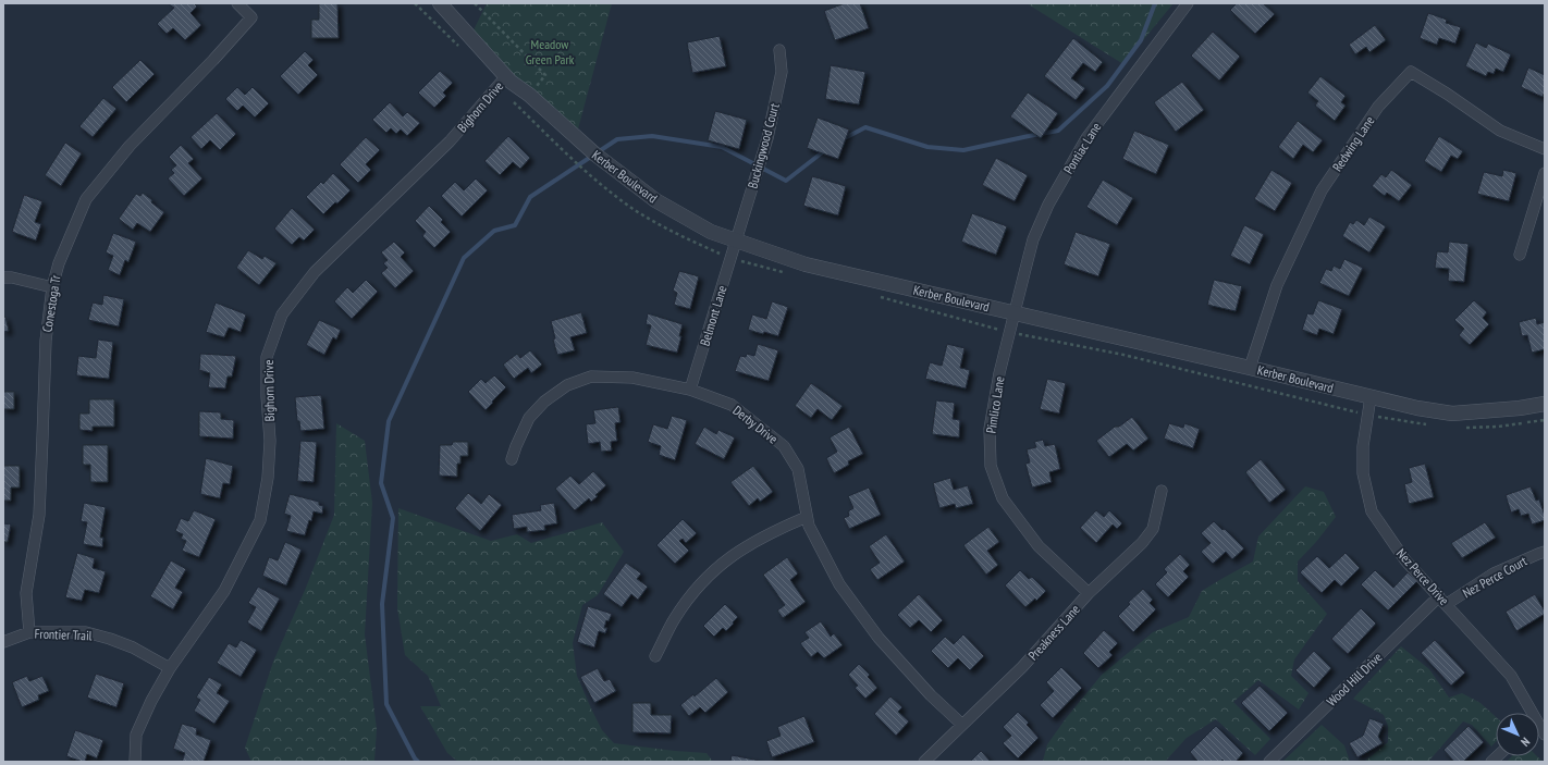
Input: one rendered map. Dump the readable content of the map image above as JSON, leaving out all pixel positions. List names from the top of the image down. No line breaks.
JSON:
{"streets":{"street":["Bighorn Drive","Redwing Lane","Buckingwood Court","Pontiac Lane","Kerber Boulevard","Conestoga Tr","Belmont Lane","Pimlico Lane","Derby Drive","Nez Perce Drive","Nez Perce Court","Preakness Lane","Frontier Trail","Wood Hill Drive"]},"crossings":[["Bighorn Drive","Kerber Boulevard"],["Bighorn Drive","Frontier Trail"],["Redwing Lane","Kerber Boulevard"],["Buckingwood Court","Kerber Boulevard"],["Buckingwood Court","Belmont Lane"],["Pontiac Lane","Kerber Boulevard"],["Pontiac Lane","Pimlico Lane"],["Kerber Boulevard","Belmont Lane"],["Kerber Boulevard","Pimlico Lane"],["Kerber Boulevard","Nez Perce Drive"],["Conestoga Tr","Frontier Trail"],["Belmont Lane","Derby Drive"],["Pimlico Lane","Preakness Lane"],["Derby Drive","Preakness Lane"],["Nez Perce Drive","Nez Perce Court"],["Nez Perce Drive","Wood Hill Drive"],["Nez Perce Court","Wood Hill Drive"]],"parks":["Meadow Green Park"],"north":"bottom right"}
